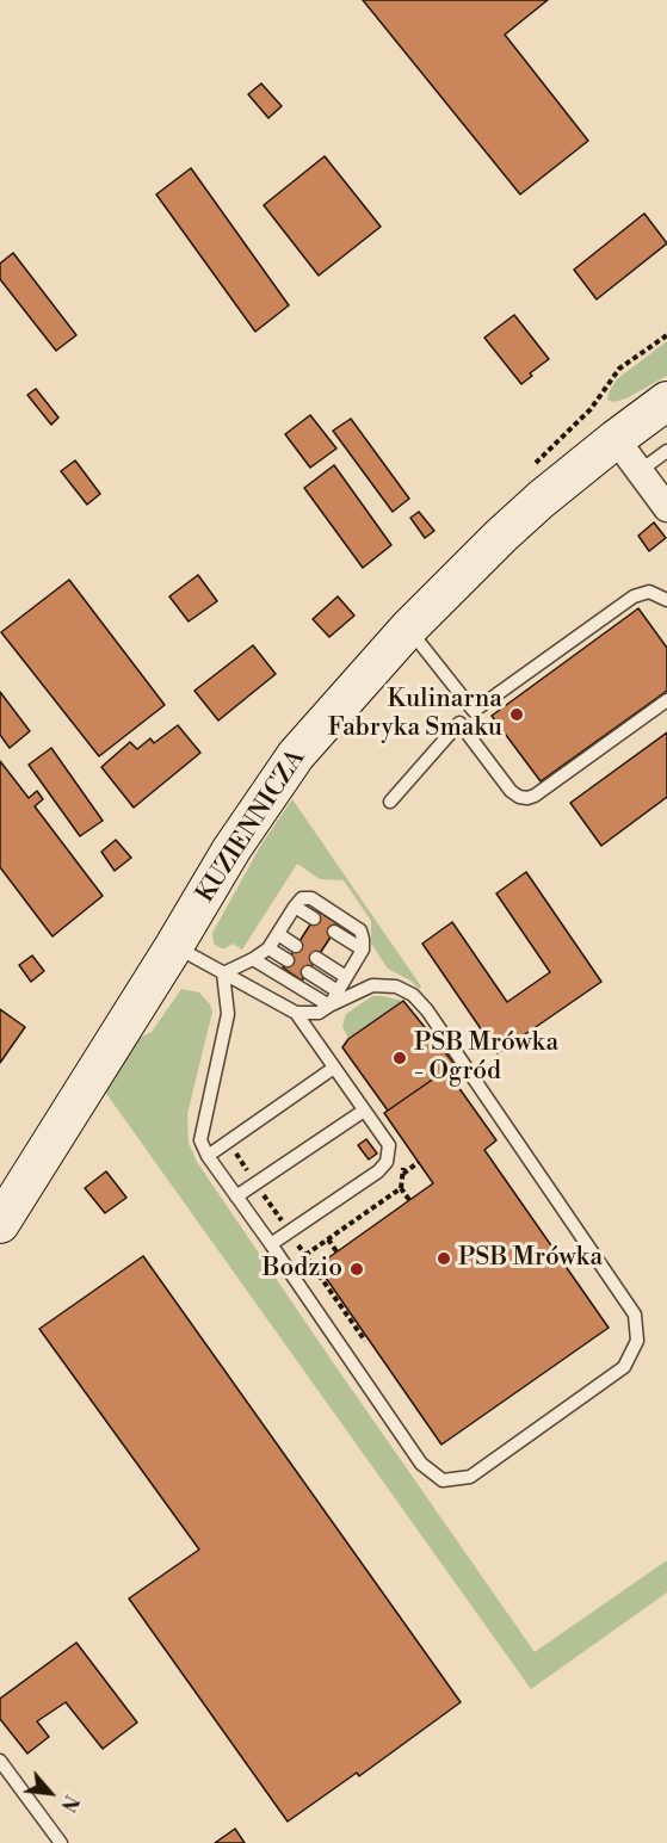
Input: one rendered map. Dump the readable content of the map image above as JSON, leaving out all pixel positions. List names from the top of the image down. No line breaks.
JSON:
{"streets":{"main road":["KUZIENNICZA"]},"places":["Kulinarna Fabryka Smaku","PSB Mrówka - Ogród","PSB Mrówka","Bodzio"],"north":"bottom right"}
